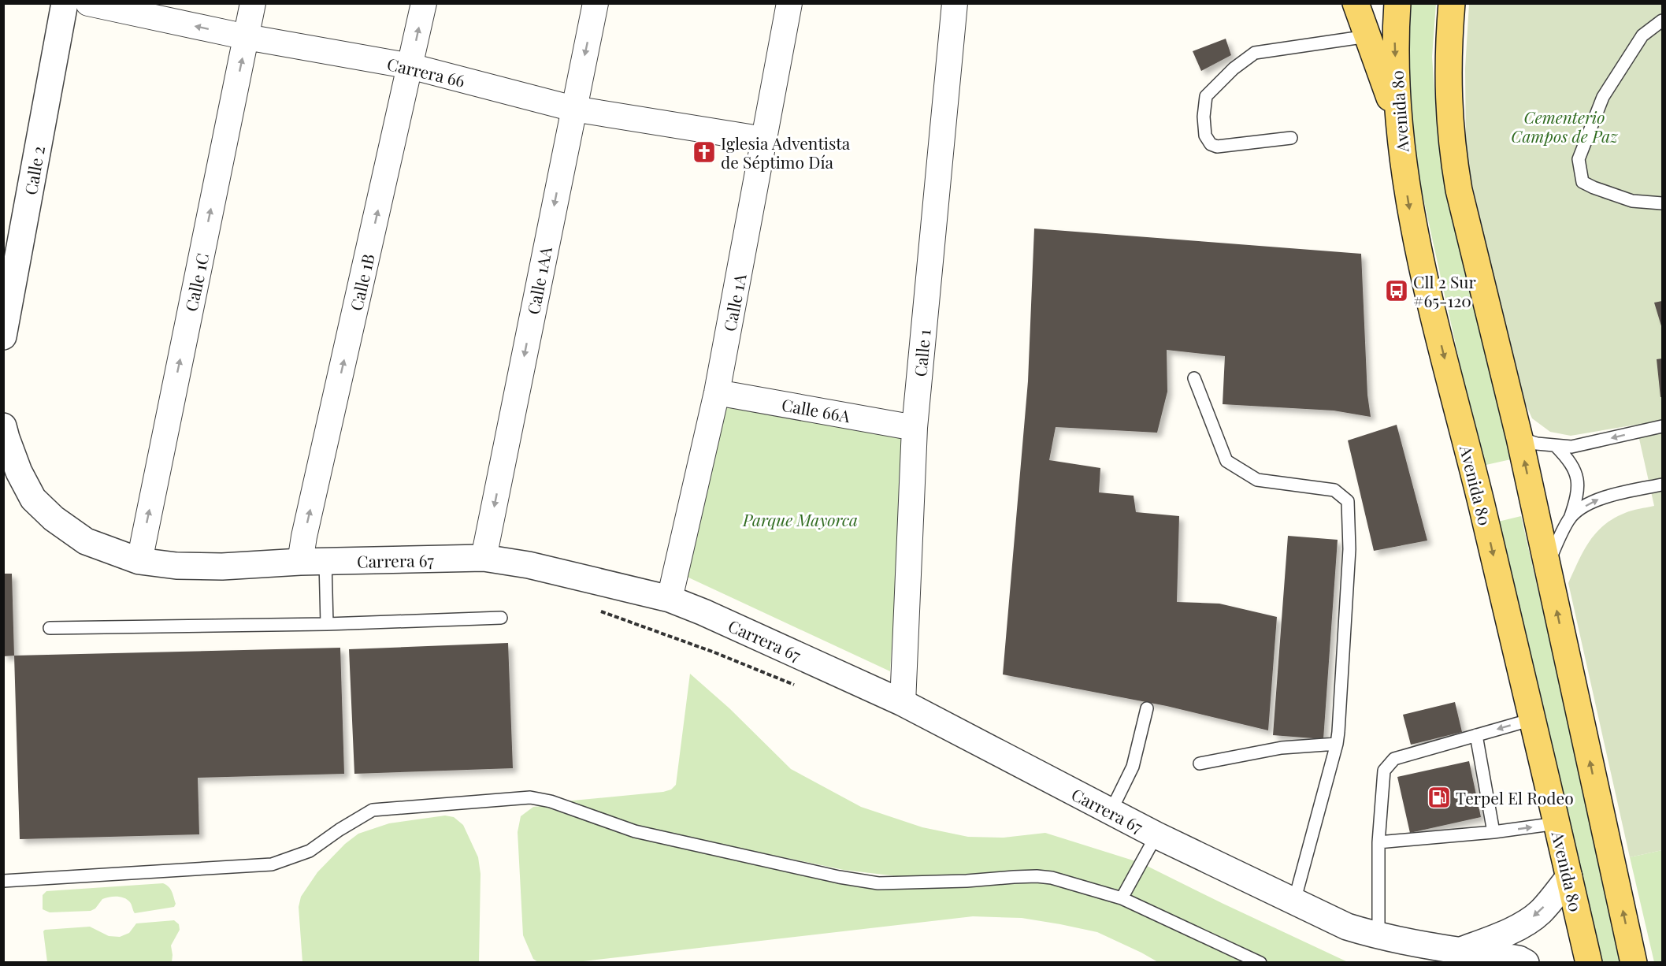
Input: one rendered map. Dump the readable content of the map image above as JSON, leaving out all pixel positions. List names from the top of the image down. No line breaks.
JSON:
{"streets":{"main road":["Avenida 80"],"street":["Carrera 66","Calle 2","Calle 1AA","Calle 1C","Calle 1B","Calle 1A","Calle 1","Calle 66A","Carrera 67"]},"crossings":[["Carrera 66","Calle 1AA"],["Carrera 66","Calle 1C"],["Carrera 66","Calle 1B"],["Carrera 66","Calle 1A"],["Calle 1AA","Carrera 67"],["Calle 1C","Carrera 67"],["Calle 1B","Carrera 67"],["Calle 1A","Calle 66A"],["Calle 1A","Carrera 67"],["Calle 1","Calle 66A"],["Calle 1","Carrera 67"]],"one_way":["Calle 1AA","Calle 1C","Calle 1B"],"parks":["Cementerio Campos de Paz","Parque Mayorca"],"places":{"church":["Iglesia Adventista de Séptimo Día"],"bus stop":["Cll 2 Sur #65-120"],"fuel station":["Terpel El Rodeo"]}}
